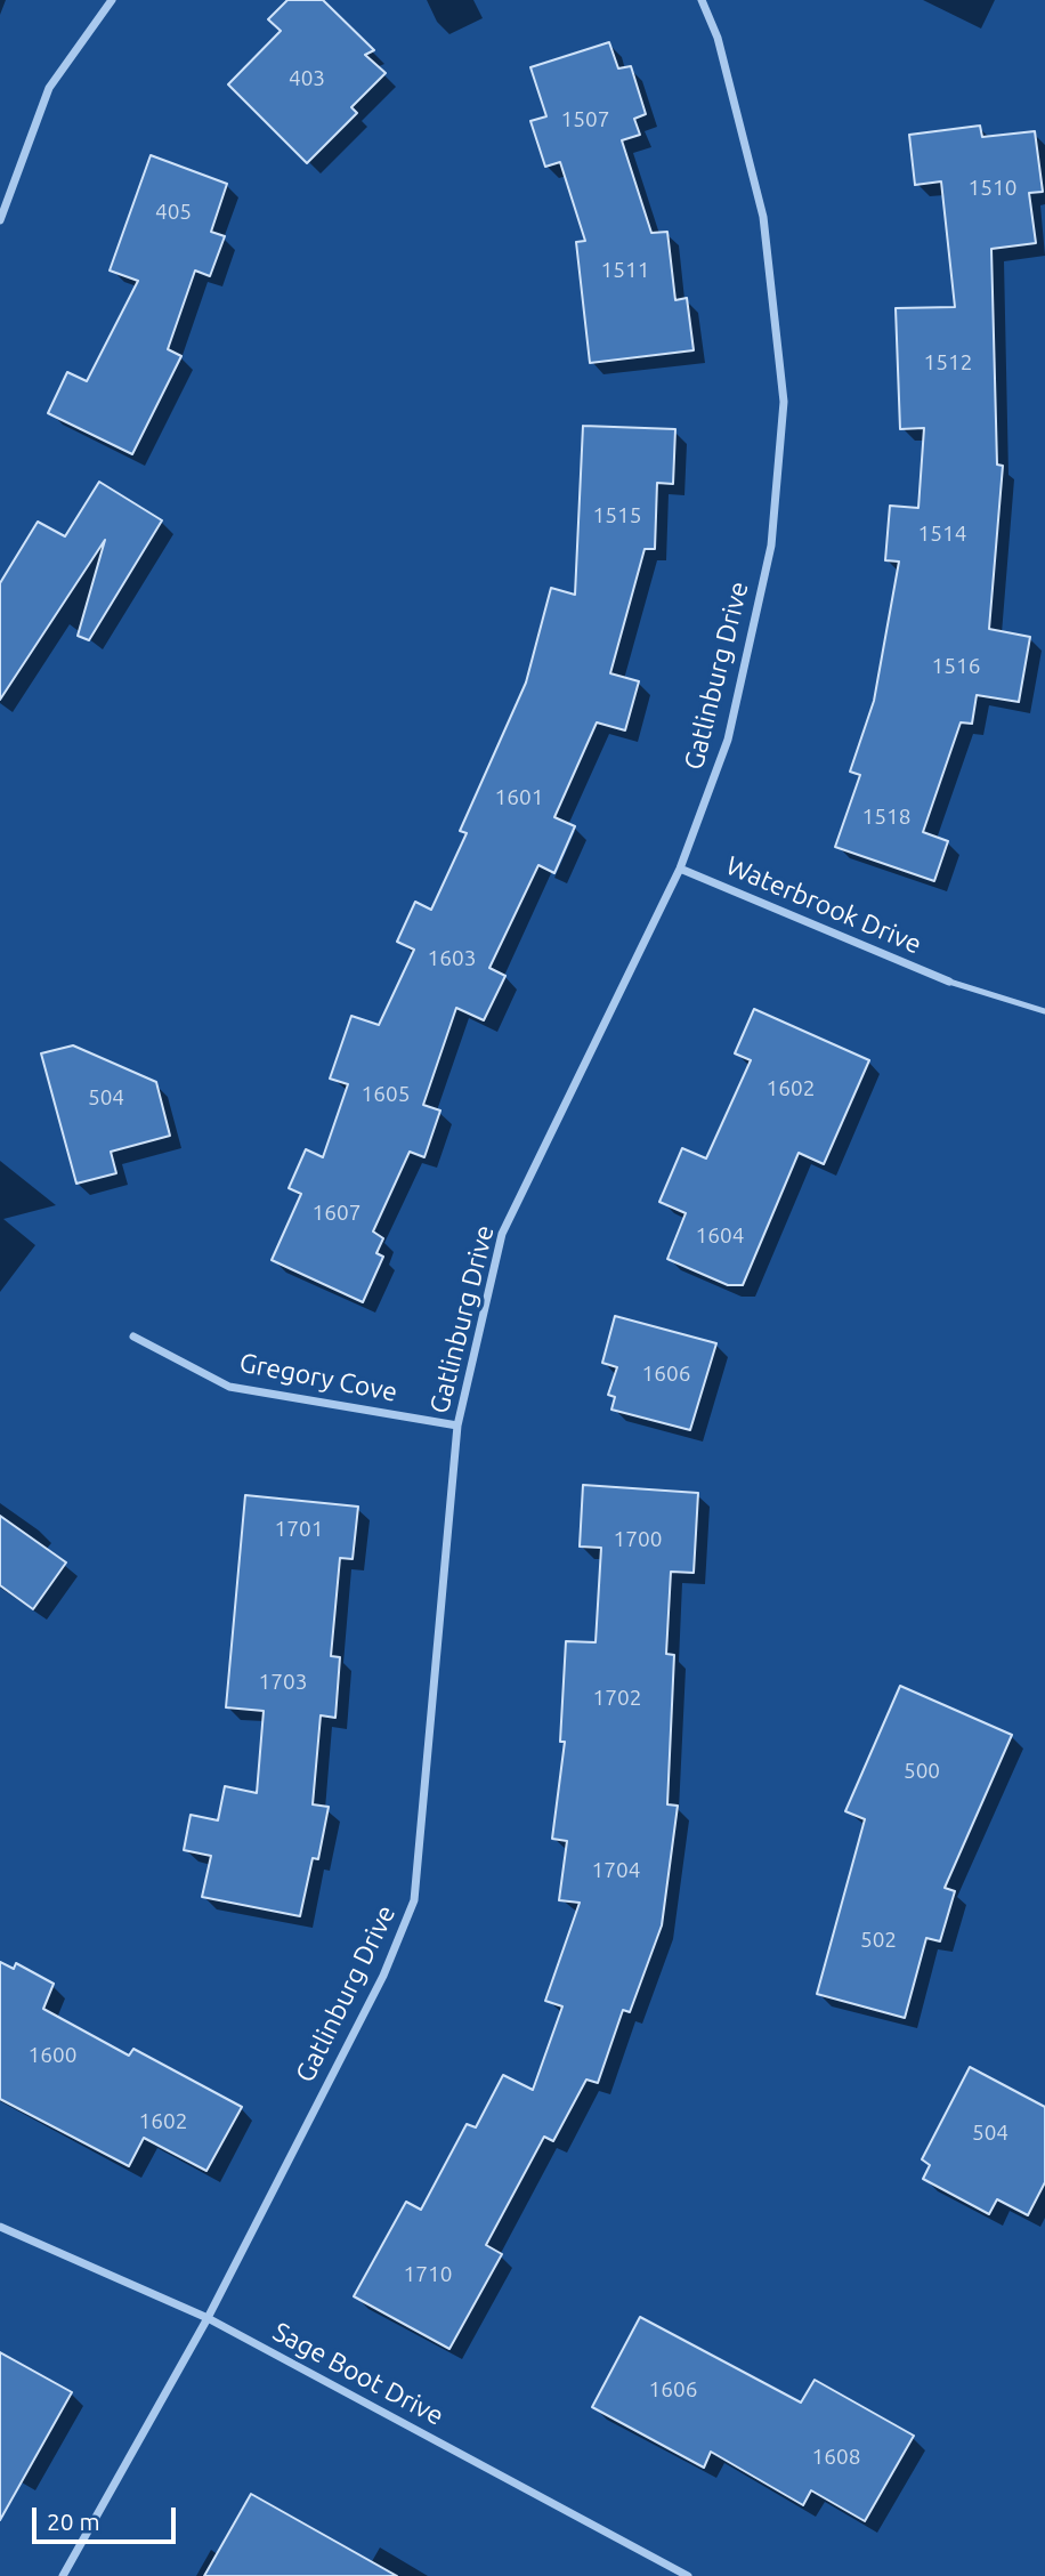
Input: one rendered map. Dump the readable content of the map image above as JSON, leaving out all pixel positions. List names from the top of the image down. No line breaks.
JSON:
{"streets":{"street":["Gatlinburg Drive","Waterbrook Drive","Gregory Cove","Sage Boot Drive"]},"crossings":[["Gatlinburg Drive","Waterbrook Drive"],["Gatlinburg Drive","Gregory Cove"],["Gatlinburg Drive","Sage Boot Drive"]],"house_numbers":["403","1507","1510","405","1511","1512","1515","1514","1516","1601","1518","1603","1602","1605","504","1607","1604","1606","1701","1700","1703","1702","500","1704","502","1600","1602","504","1710","1606","1608"],"scale_bar":"20 m"}
